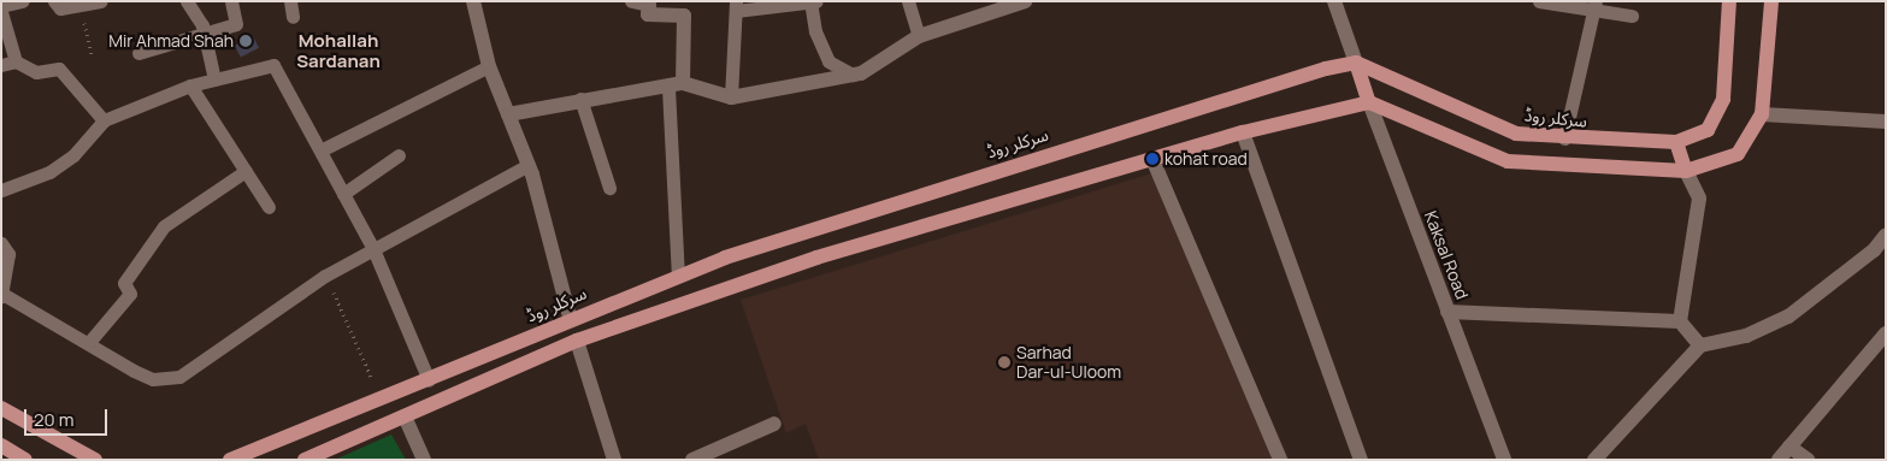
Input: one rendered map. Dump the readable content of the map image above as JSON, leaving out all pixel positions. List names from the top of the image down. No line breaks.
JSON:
{"streets":{"main road":["سرکلر روڈ","Kaksal Road"]},"crossings":[["سرکلر روڈ","Kaksal Road"]],"districts":["Mohallah Sardanan"],"places":["Mir Ahmad Shah","kohat road","Sarhad Dar-ul-Uloom"],"scale_bar":"20 m"}
